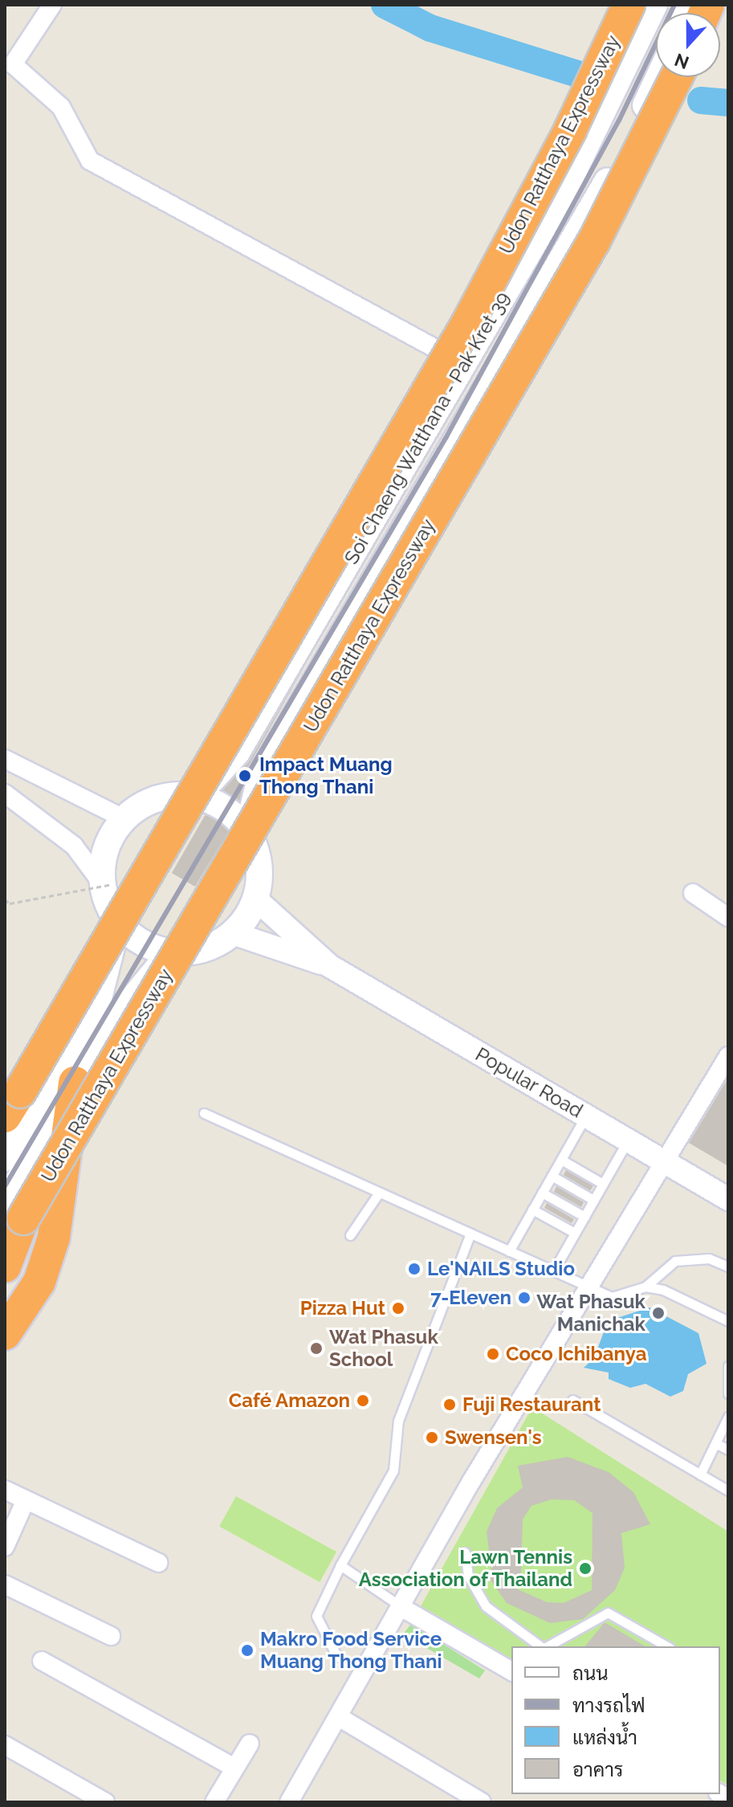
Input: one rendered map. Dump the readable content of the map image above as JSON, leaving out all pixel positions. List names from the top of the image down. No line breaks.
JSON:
{"streets":{"highway":["Udon Ratthaya Expressway"],"main road":["Soi Chaeng Watthana - Pak Kret 39"],"street":["Popular Road"]},"places":["Impact Muang Thong Thani","Le'NAILS Studio","7-Eleven","Pizza Hut","Wat Phasuk Manichak","Wat Phasuk School","Coco Ichibanya","Café Amazon","Fuji Restaurant","Swensen's","Lawn Tennis Association of Thailand","Makro Food Service Muang Thong Thani"],"legend":["ถนน","ทางรถไฟ","แหล่งน้ำ","อาคาร"],"north":"bottom"}
